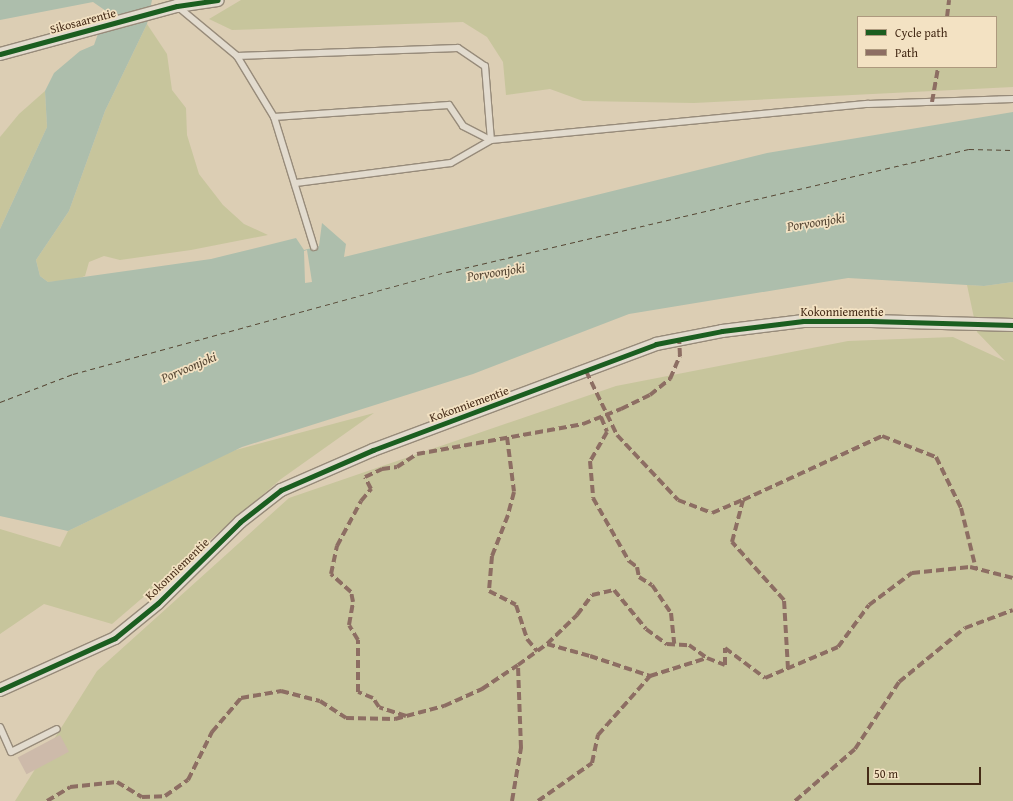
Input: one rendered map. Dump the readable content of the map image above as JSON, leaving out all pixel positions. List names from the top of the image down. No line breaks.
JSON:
{"streets":{"street":["Sikosaarentie","Kokonniementie"]},"water":["Porvoonjoki"],"legend":["Cycle path","Path"],"scale_bar":"50 m"}
